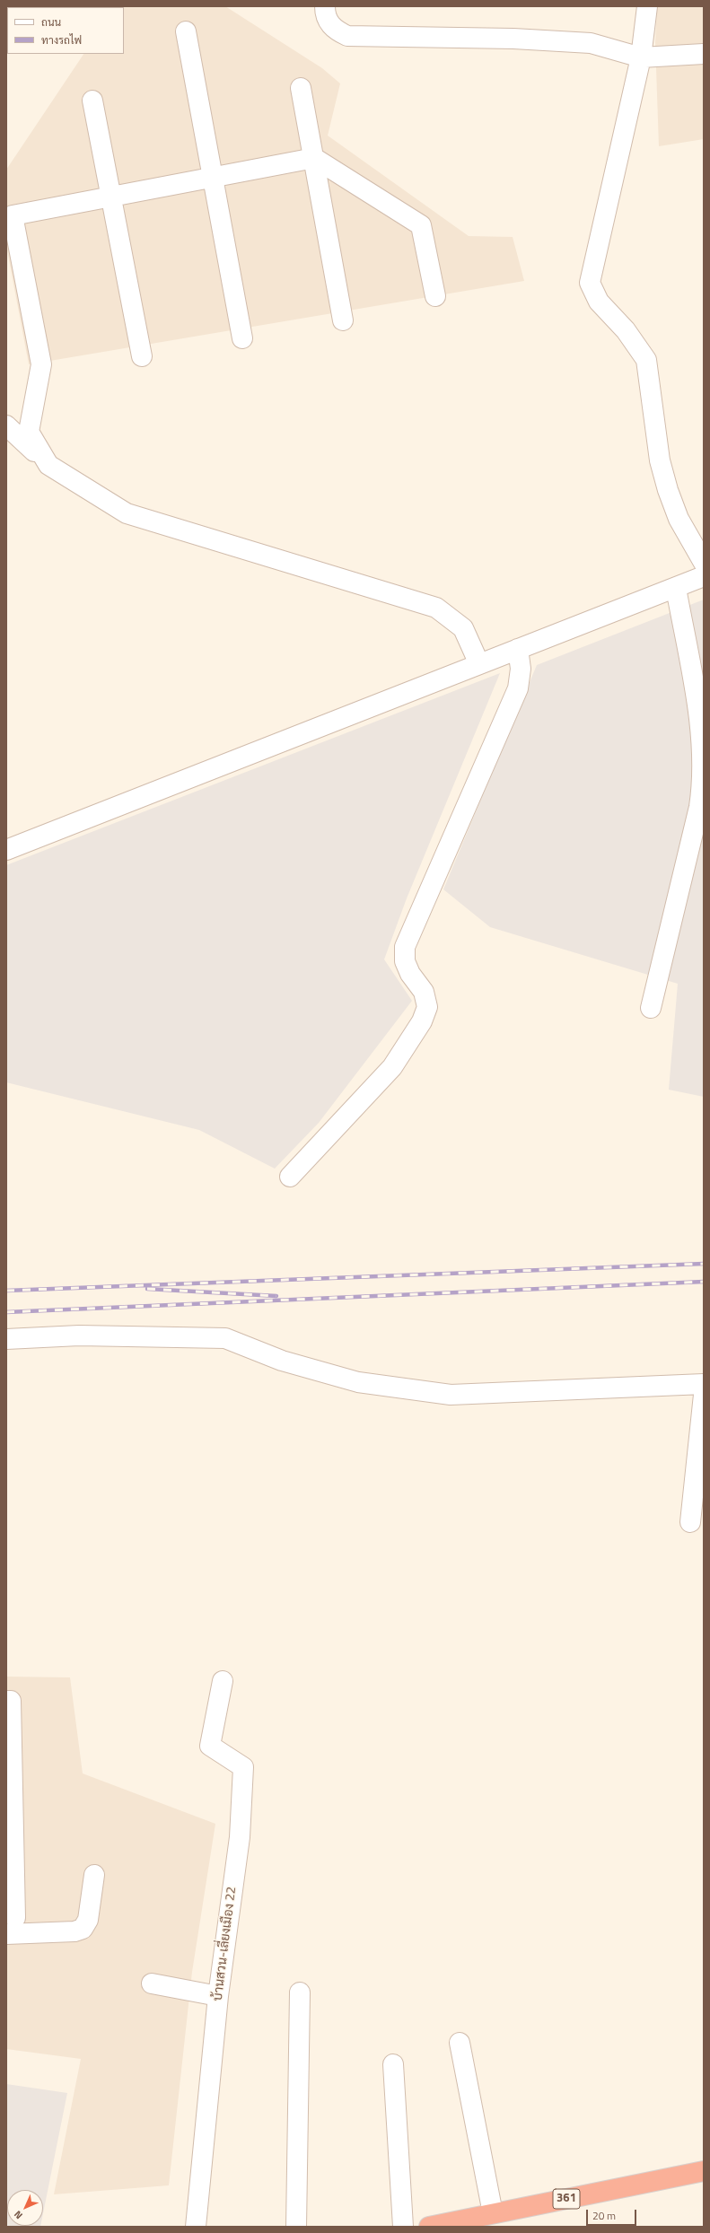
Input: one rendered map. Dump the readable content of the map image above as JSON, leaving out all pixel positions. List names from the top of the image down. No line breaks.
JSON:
{"streets":{"highway":["361"],"street":["บ้านสวน-เลี่ยงเมือง 22"]},"legend":["ถนน","ทางรถไฟ"],"scale_bar":"20 m","north":"bottom left"}
